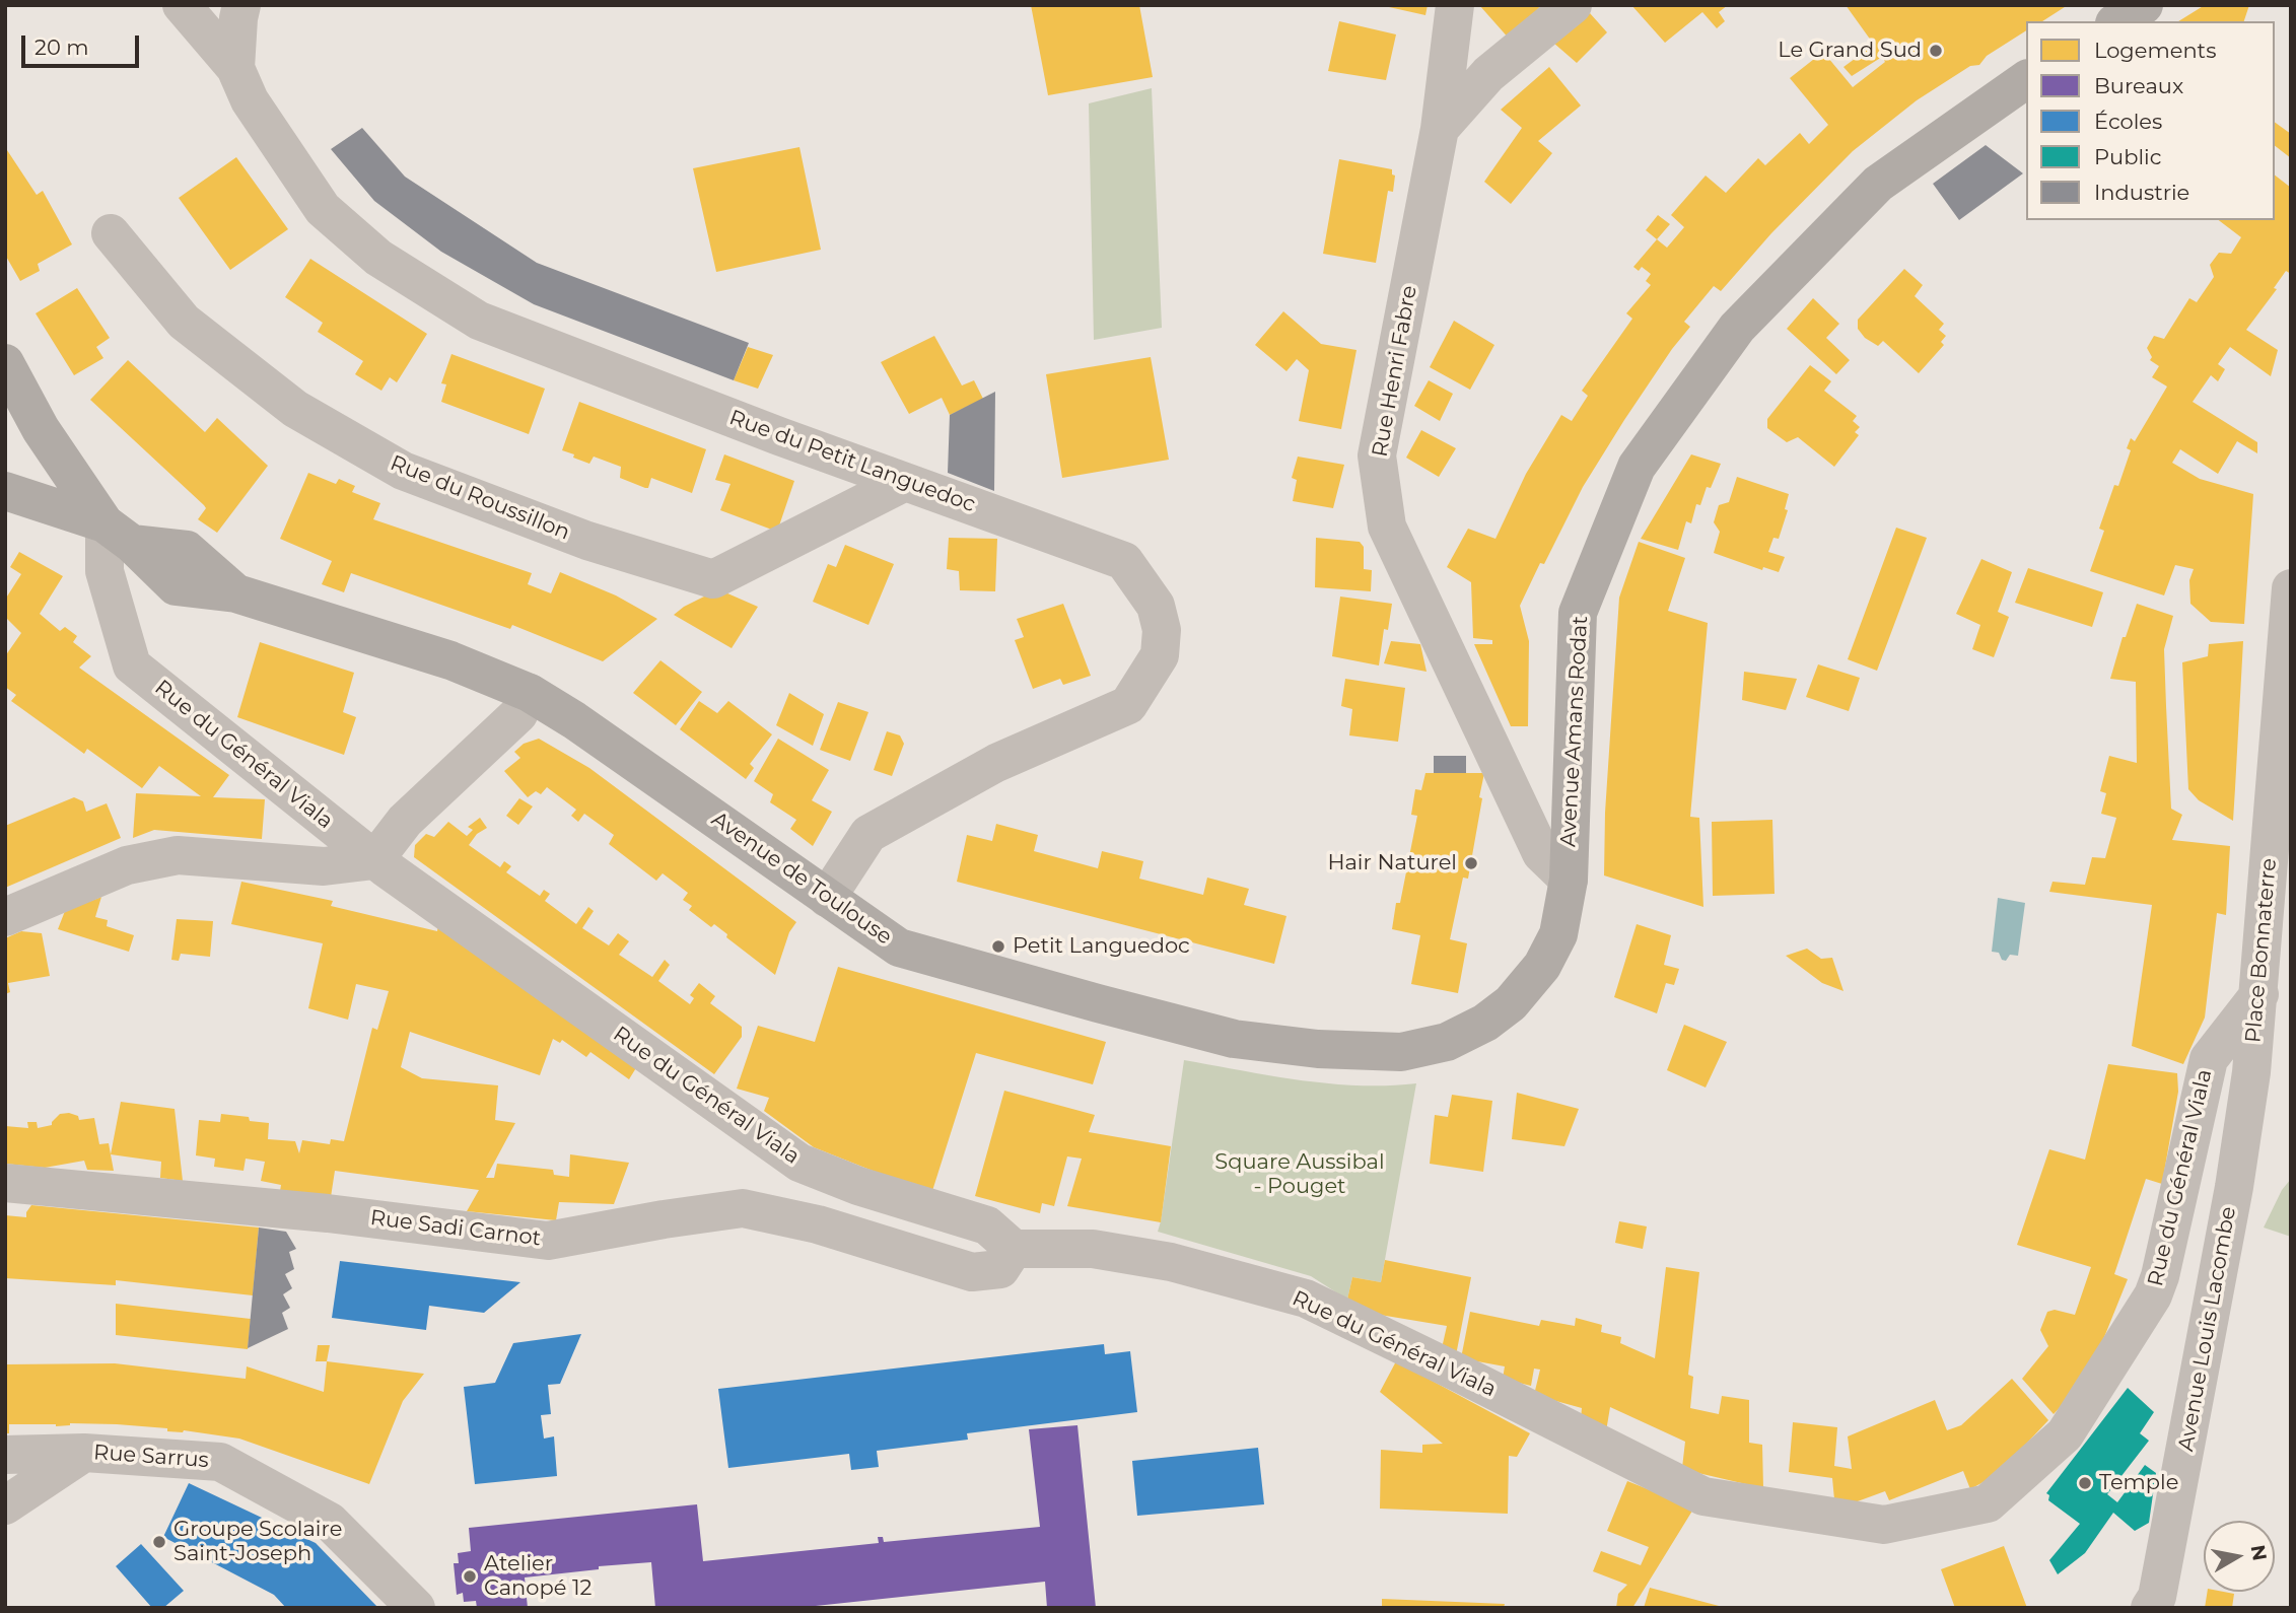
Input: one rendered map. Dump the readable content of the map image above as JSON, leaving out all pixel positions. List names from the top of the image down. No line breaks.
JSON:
{"streets":{"main road":["Avenue Amans Rodat","Avenue de Toulouse"],"street":["Rue Henri Fabre","Rue du Petit Languedoc","Rue du Roussillon","Rue du Général Viala","Place Bonnaterre","Rue Sadi Carnot","Avenue Louis Lacombe","Rue Sarrus"]},"crossings":[["Rue Henri Fabre","Avenue Amans Rodat"],["Rue du Petit Languedoc","Rue du Roussillon"],["Rue du Petit Languedoc","Avenue de Toulouse"],["Avenue Amans Rodat","Avenue de Toulouse"],["Rue du Général Viala","Avenue de Toulouse"],["Rue du Général Viala","Place Bonnaterre"],["Rue du Général Viala","Rue Sadi Carnot"],["Place Bonnaterre","Avenue Louis Lacombe"]],"parks":["Square Aussibal - Pouget"],"places":["Le Grand Sud","Hair Naturel","Petit Languedoc","Temple","Groupe Scolaire Saint-Joseph","Atelier Canopé 12"],"legend":["Logements","Bureaux","Écoles","Public","Industrie"],"scale_bar":"20 m","north":"right"}
